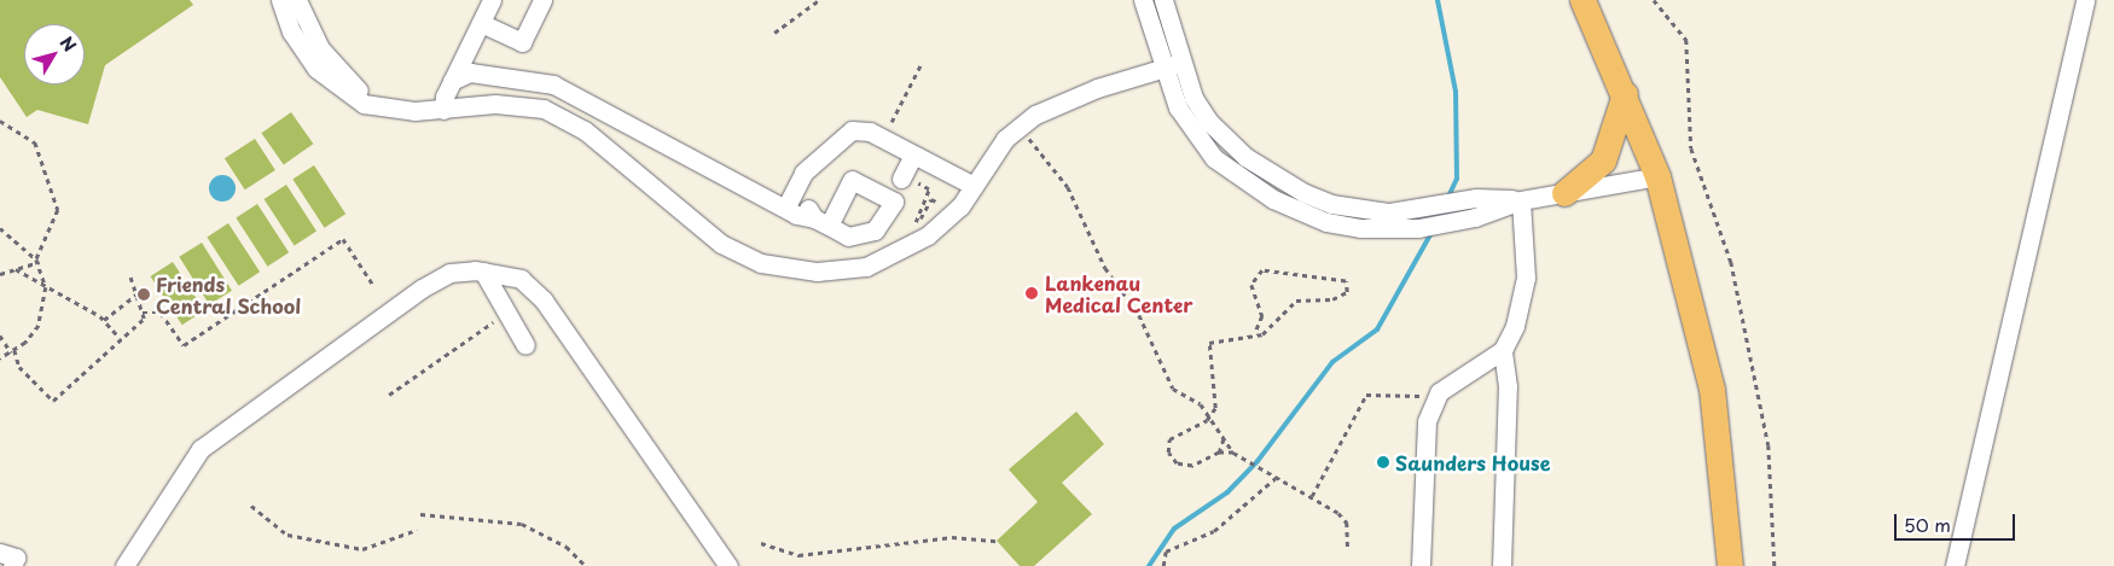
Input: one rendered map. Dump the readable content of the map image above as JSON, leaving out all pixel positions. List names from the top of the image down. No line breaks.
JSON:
{"places":["Lankenau Medical Center","Friends Central School","Saunders House"],"scale_bar":"50 m","north":"top right"}
